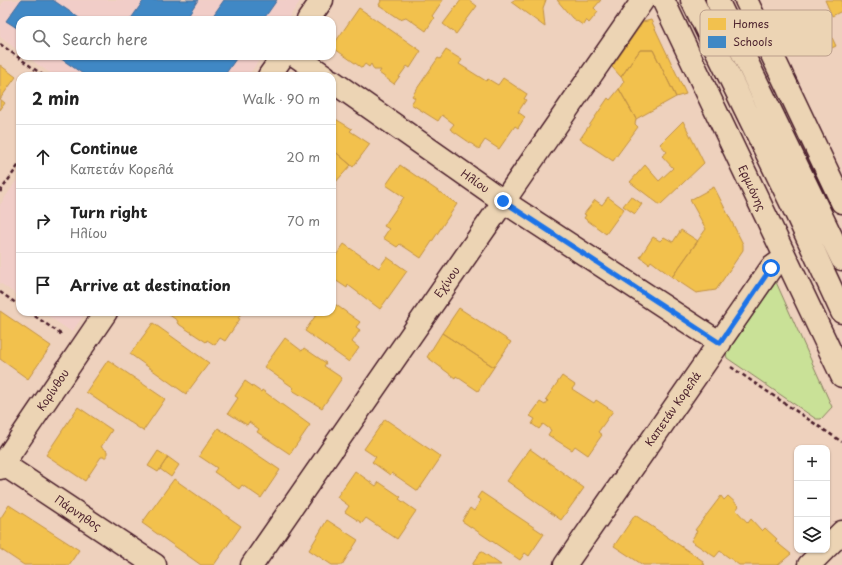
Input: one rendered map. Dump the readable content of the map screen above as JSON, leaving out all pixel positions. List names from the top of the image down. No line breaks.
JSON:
{"streets":{"street":["Ηλίου","Ερμιόνης","Εχίνου","Κορίνθου","Καπετάν Κορελά","Πάρνηθος"]},"crossings":[["Ηλίου","Εχίνου"],["Ηλίου","Καπετάν Κορελά"],["Ερμιόνης","Καπετάν Κορελά"],["Κορίνθου","Πάρνηθος"]],"legend":["Homes","Schools"],"page":{"search":"Search here","heading":["2 min","Walk · 90 m"],"list":[["Continue","Καπετάν Κορελά","20 m"],["Turn right","Ηλίου","70 m"],"Arrive at destination"],"map_buttons":["+","−"]}}
